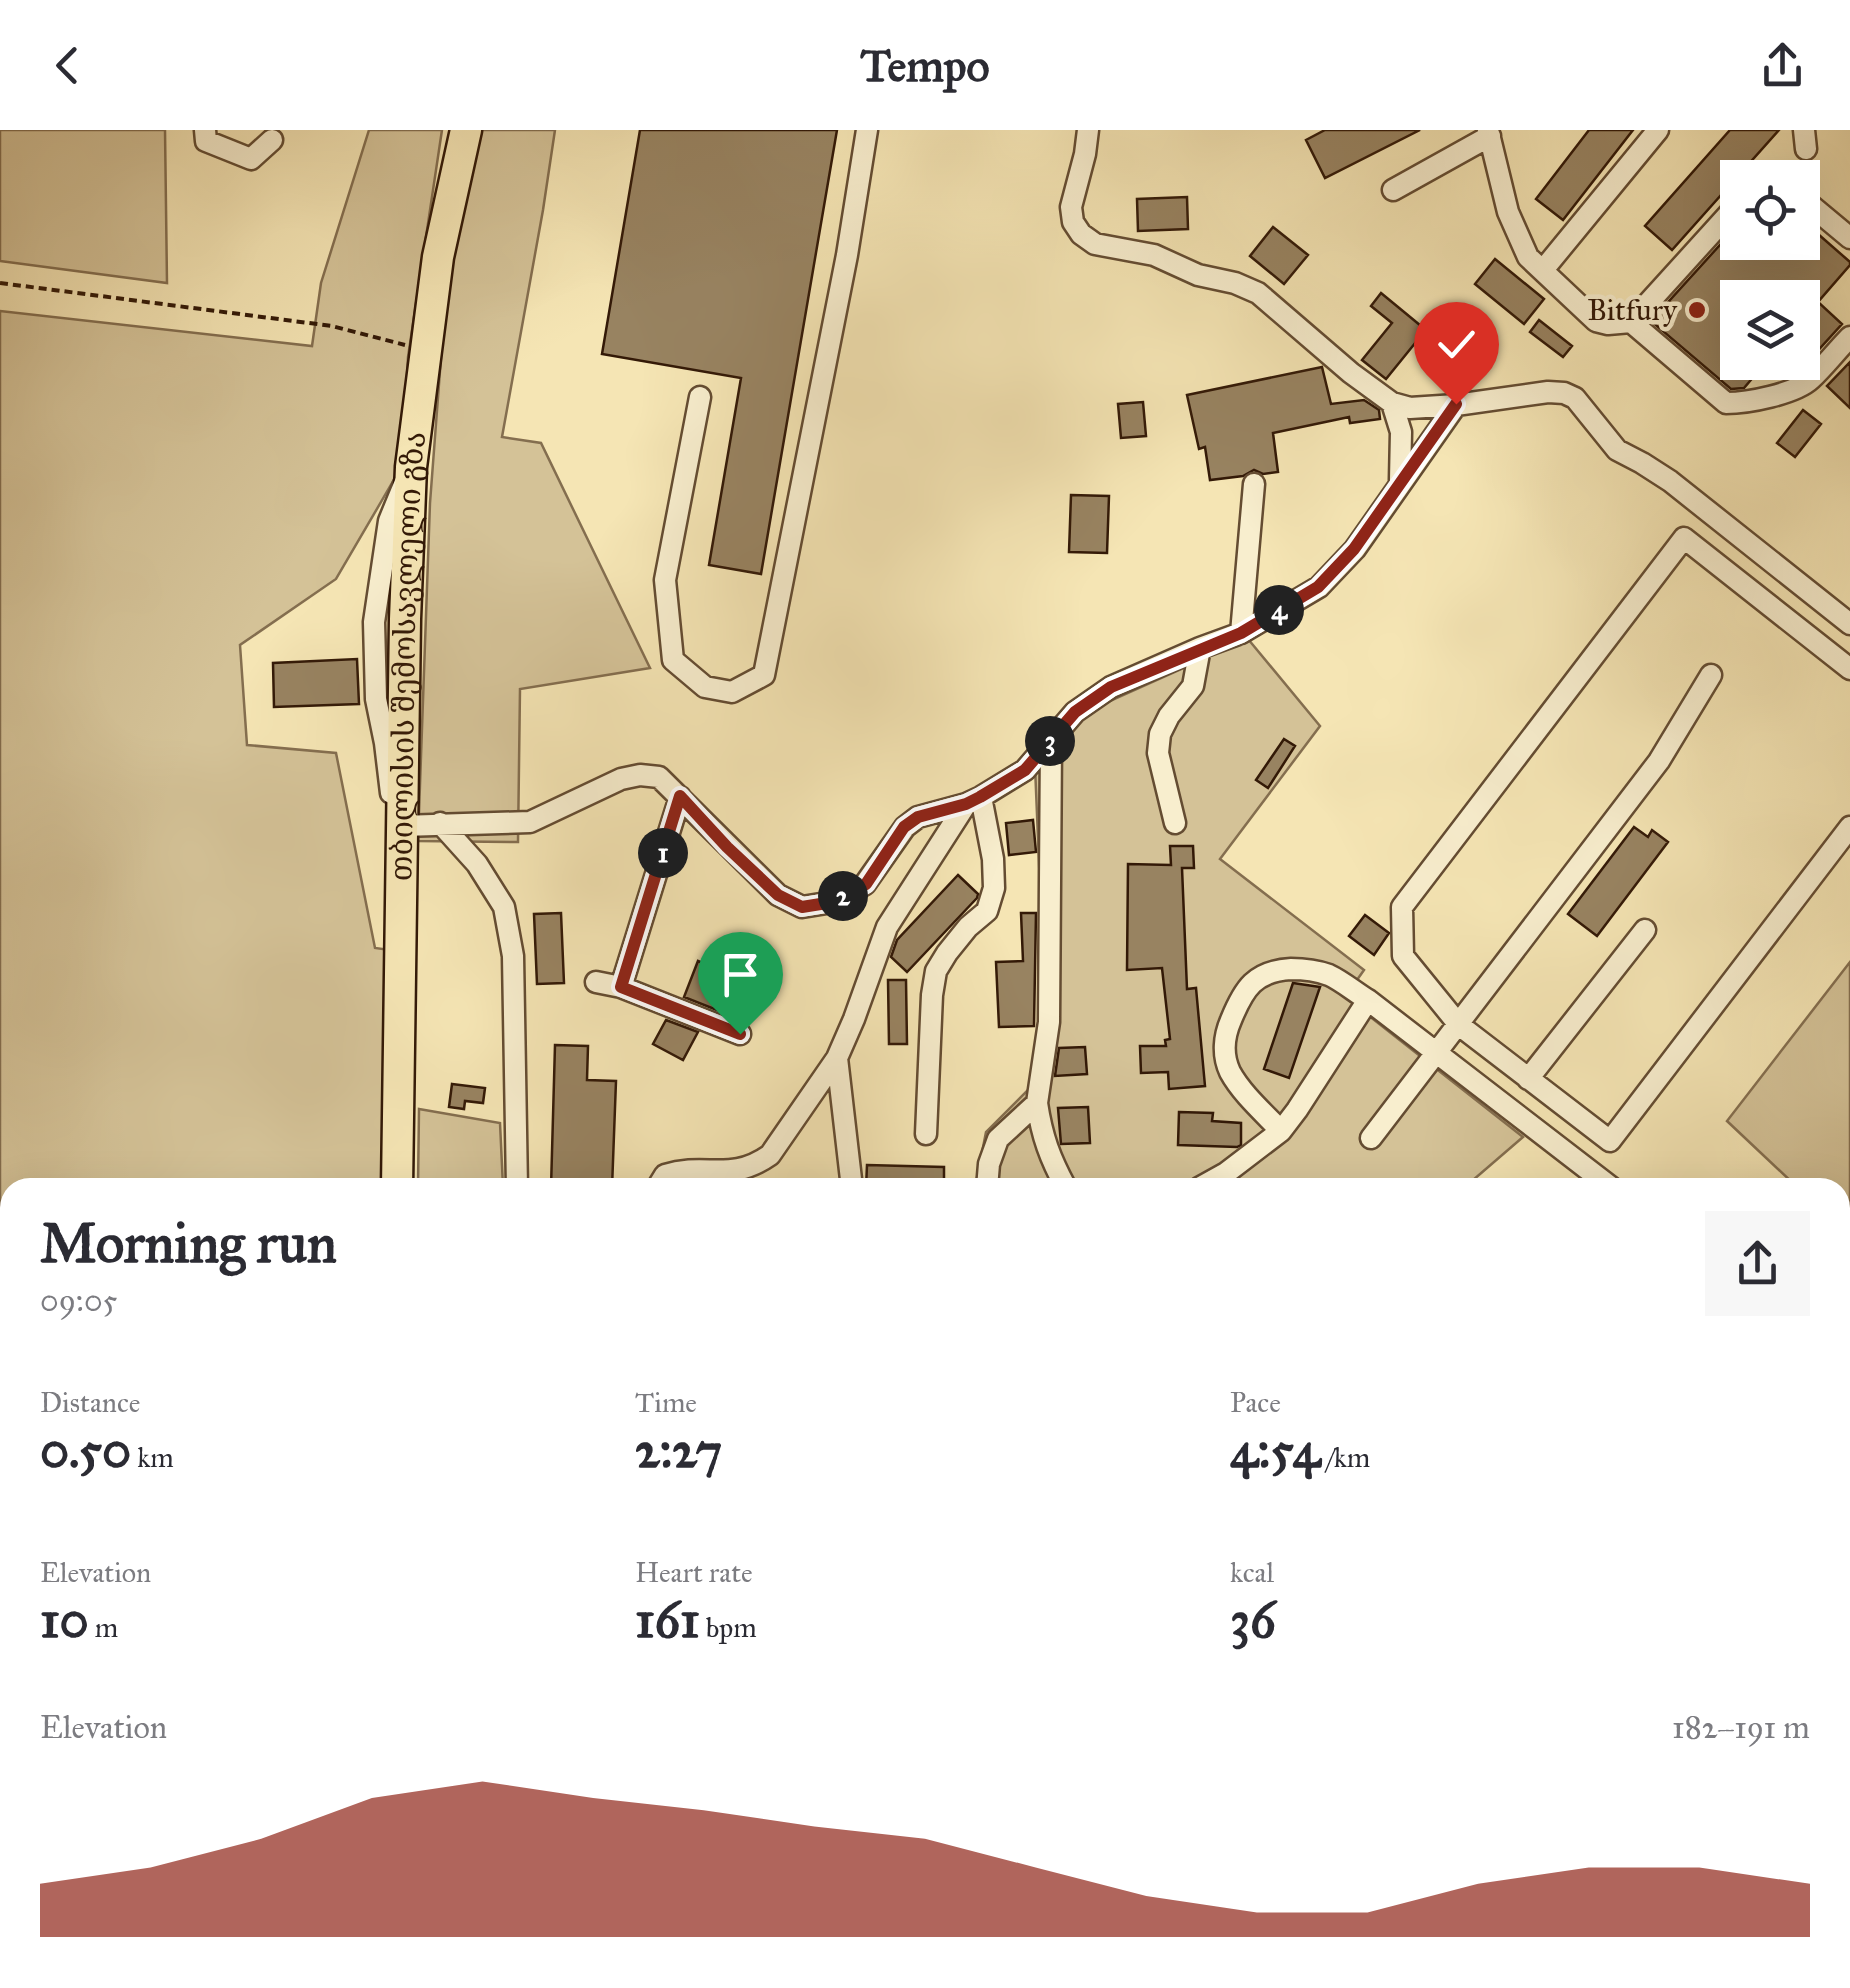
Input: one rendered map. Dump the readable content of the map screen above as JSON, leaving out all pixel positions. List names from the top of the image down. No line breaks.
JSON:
{"streets":{"highway":["თბილისის შემოსავლელი გზა"]},"places":["Bitfury"],"page":{"header":"Tempo","pins":["4","3","1","2"],"heading":["Morning run","09:05"],"stats":[["Distance","0.50 km"],["Time","2:27"],["Pace","4:54 /km"],["Elevation","10 m"],["Heart rate","161 bpm"],["kcal","36"]],"chart":["Elevation","182–191 m"]}}
